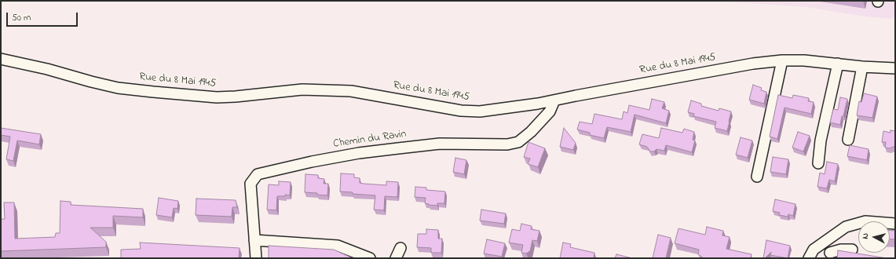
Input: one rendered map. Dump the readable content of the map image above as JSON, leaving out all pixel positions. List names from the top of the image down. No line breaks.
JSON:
{"streets":{"street":["Rue du 8 Mai 1945","Chemin du Ravin"]},"crossings":[["Rue du 8 Mai 1945","Chemin du Ravin"]],"scale_bar":"50 m","north":"left"}
